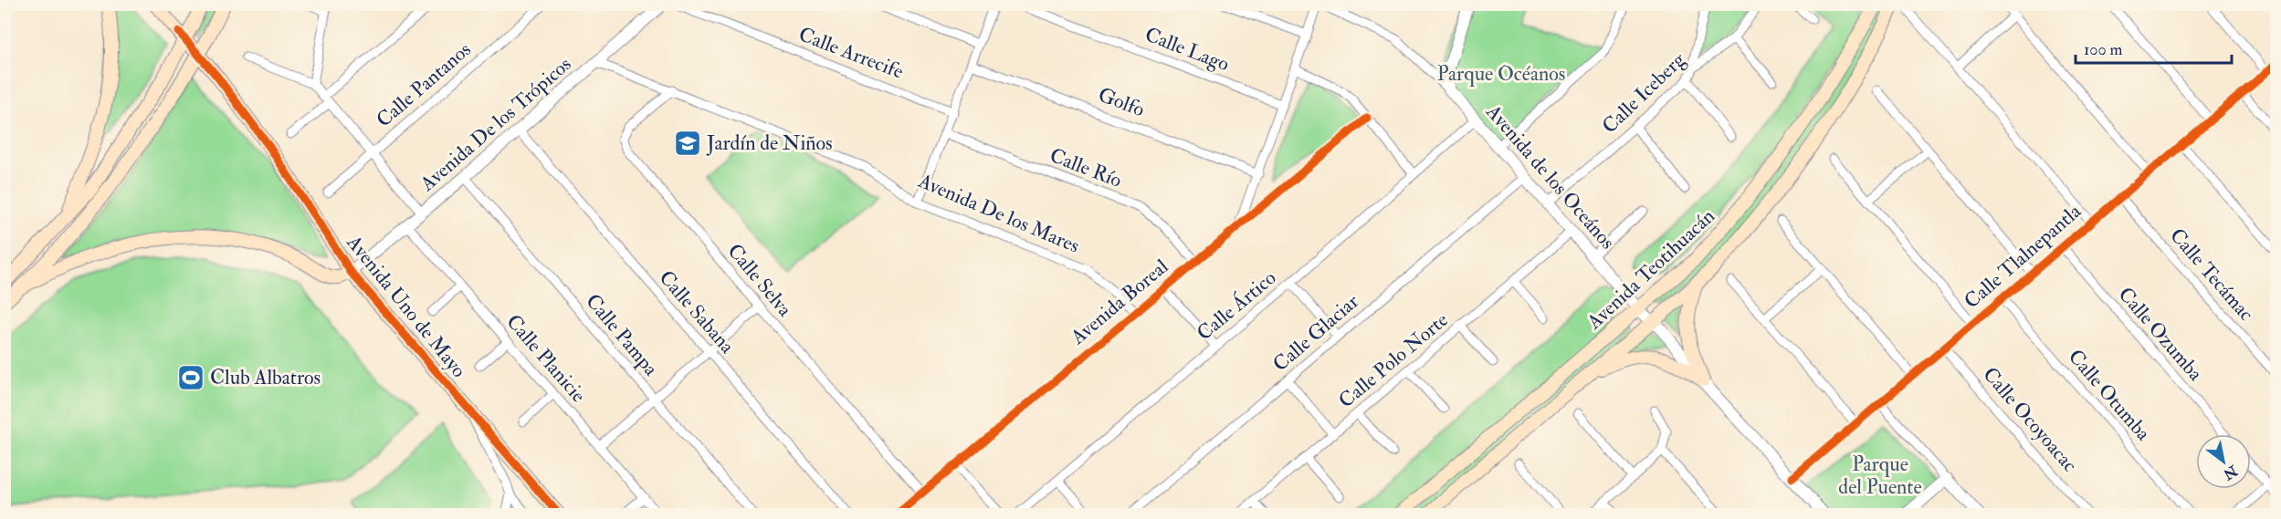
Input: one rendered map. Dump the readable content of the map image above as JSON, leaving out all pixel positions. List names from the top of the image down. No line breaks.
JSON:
{"streets":{"main road":["Avenida Teotihuacán","Avenida Uno de Mayo"],"street":["Calle Lago","Calle Arrecife","Calle Pantanos","Calle Iceberg","Golfo","Avenida De los Trópicos","Calle Río","Avenida de los Oceános","Avenida De los Mares","Calle Tlalnepantla","Calle Tecámac","Calle Selva","Avenida Boreal","Calle Ártico","Calle Sabana","Calle Glaciar","Calle Ozumba","Calle Pampa","Calle Planicie","Calle Polo Norte","Calle Otumba","Calle Ocoyoacac"]},"crossings":[["Calle Lago","Avenida Boreal"],["Calle Iceberg","Avenida de los Oceános"],["Golfo","Avenida Boreal"],["Avenida De los Trópicos","Avenida De los Mares"],["Avenida De los Trópicos","Avenida Uno de Mayo"],["Avenida De los Trópicos","Calle Sabana"],["Avenida De los Trópicos","Calle Pampa"],["Avenida De los Trópicos","Calle Planicie"],["Calle Río","Avenida Boreal"],["Avenida de los Oceános","Calle Tlalnepantla"],["Avenida de los Oceános","Avenida Teotihuacán"],["Avenida de los Oceános","Avenida Boreal"],["Avenida de los Oceános","Calle Ártico"],["Avenida de los Oceános","Calle Glaciar"],["Avenida de los Oceános","Calle Polo Norte"],["Avenida De los Mares","Calle Selva"],["Avenida De los Mares","Avenida Boreal"],["Calle Tlalnepantla","Calle Tecámac"],["Calle Tlalnepantla","Calle Ozumba"],["Calle Tlalnepantla","Calle Otumba"],["Calle Tlalnepantla","Calle Ocoyoacac"],["Calle Selva","Avenida Boreal"]],"parks":["Parque Océanos","Parque del Puente"],"places":{"school or university":["Jardín de Niños"],"sports":["Club Albatros"]},"scale_bar":"100 m","north":"bottom right"}
